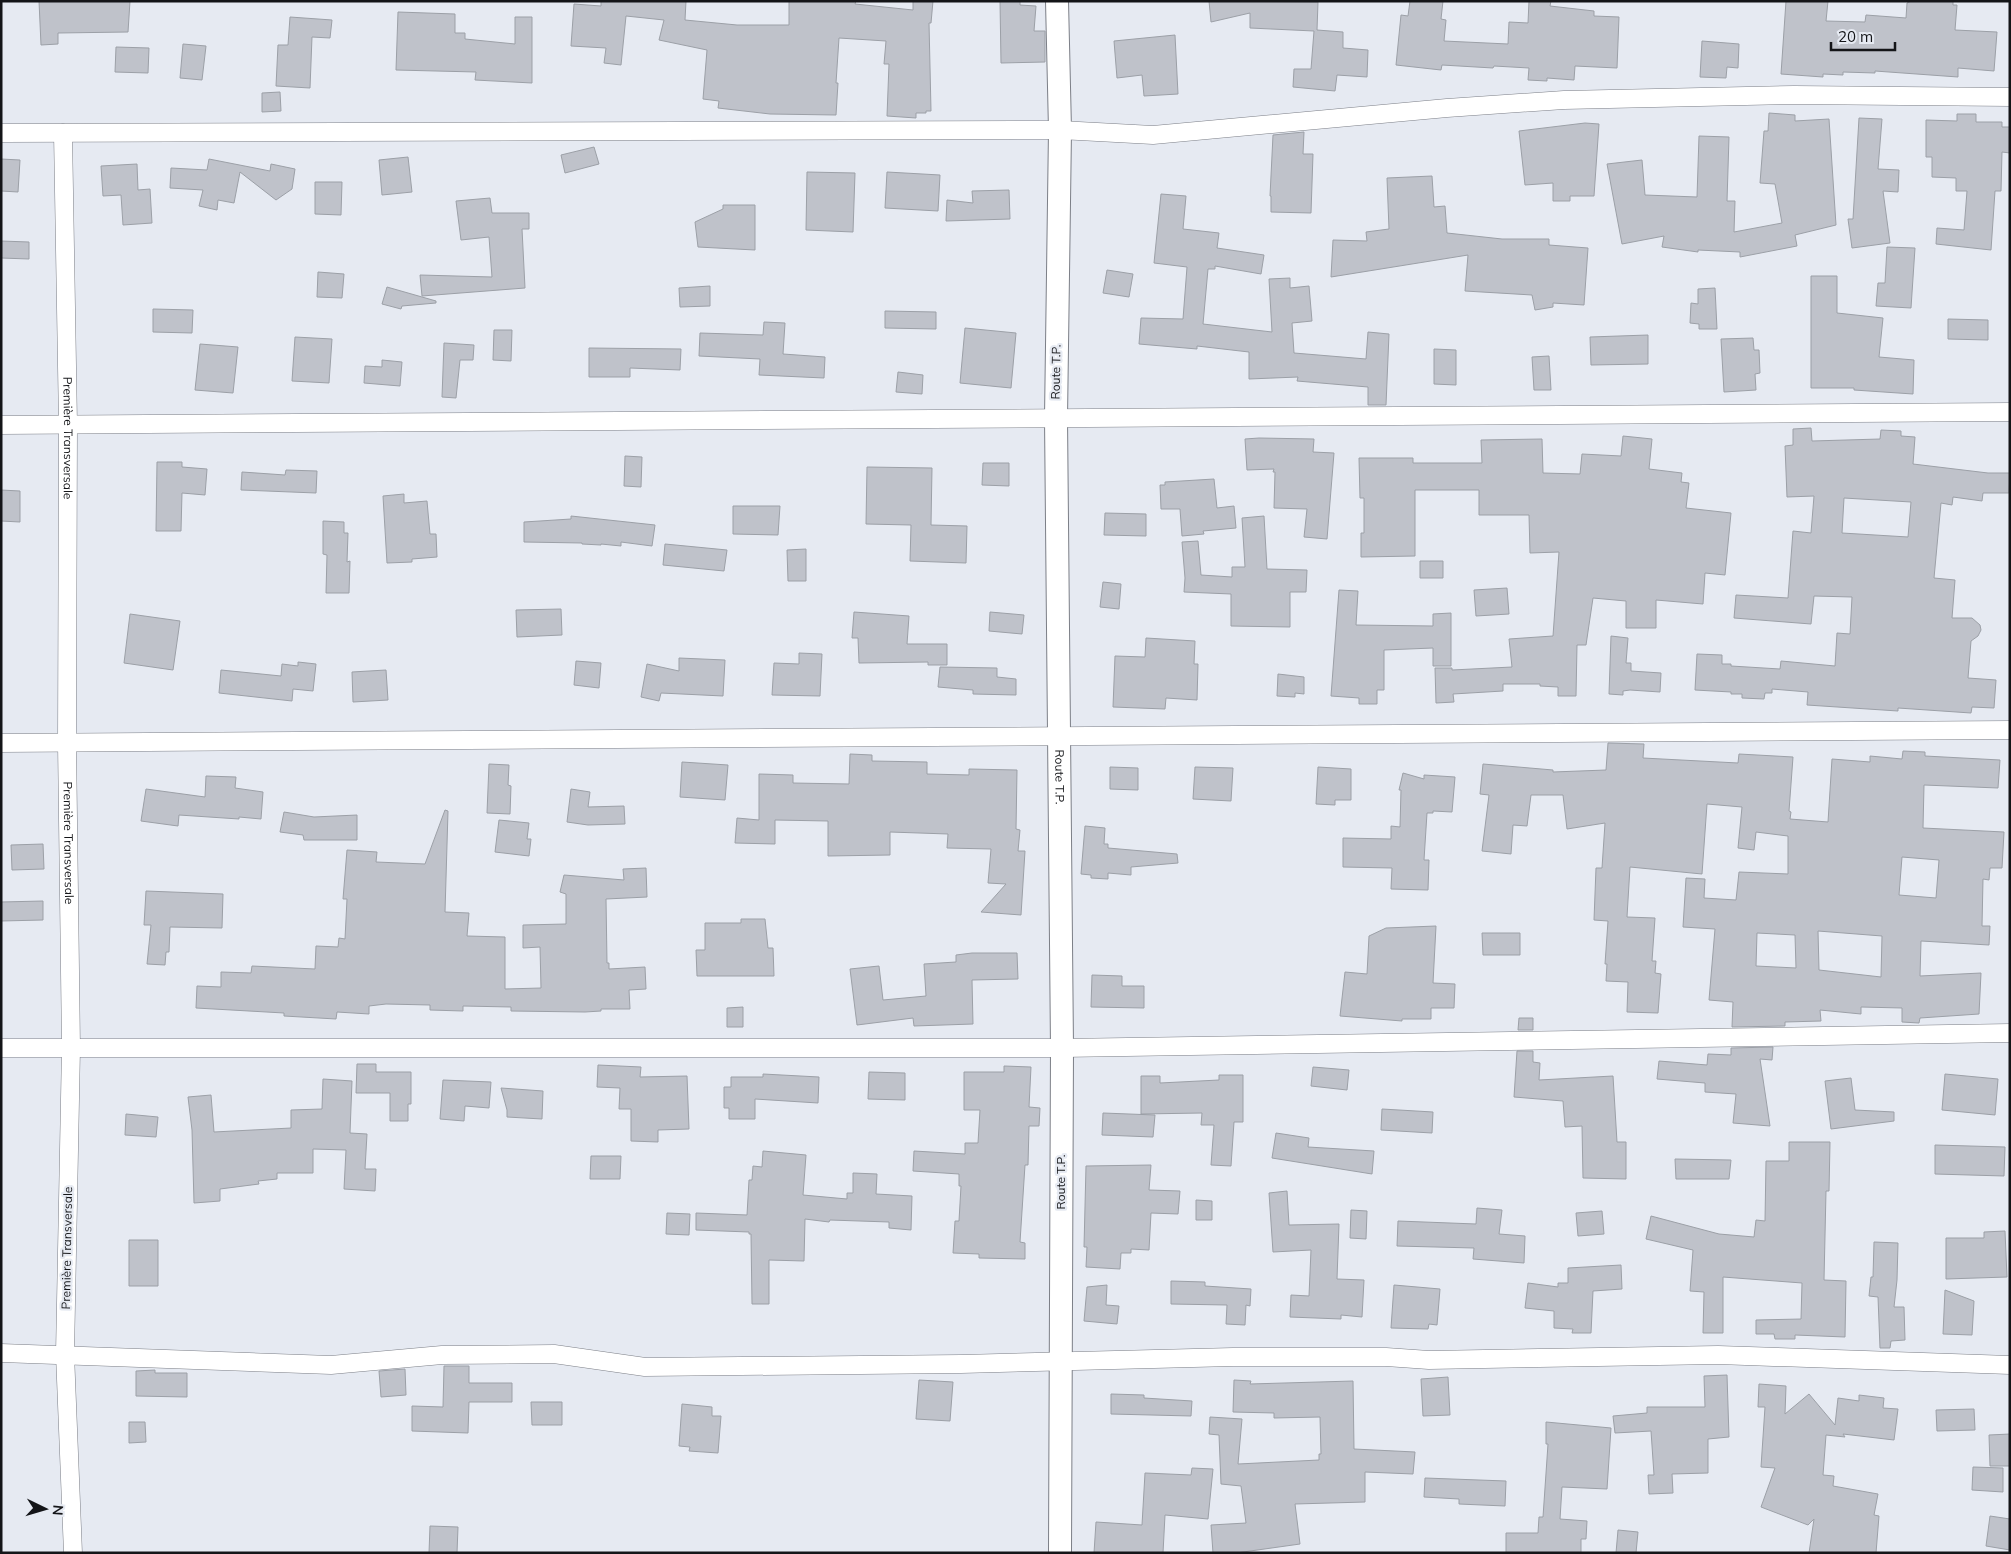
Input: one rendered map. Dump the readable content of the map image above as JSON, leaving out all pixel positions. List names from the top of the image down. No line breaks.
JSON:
{"streets":{"street":["Route T.P.","Première Transversale"]},"scale_bar":"20 m","north":"right"}
